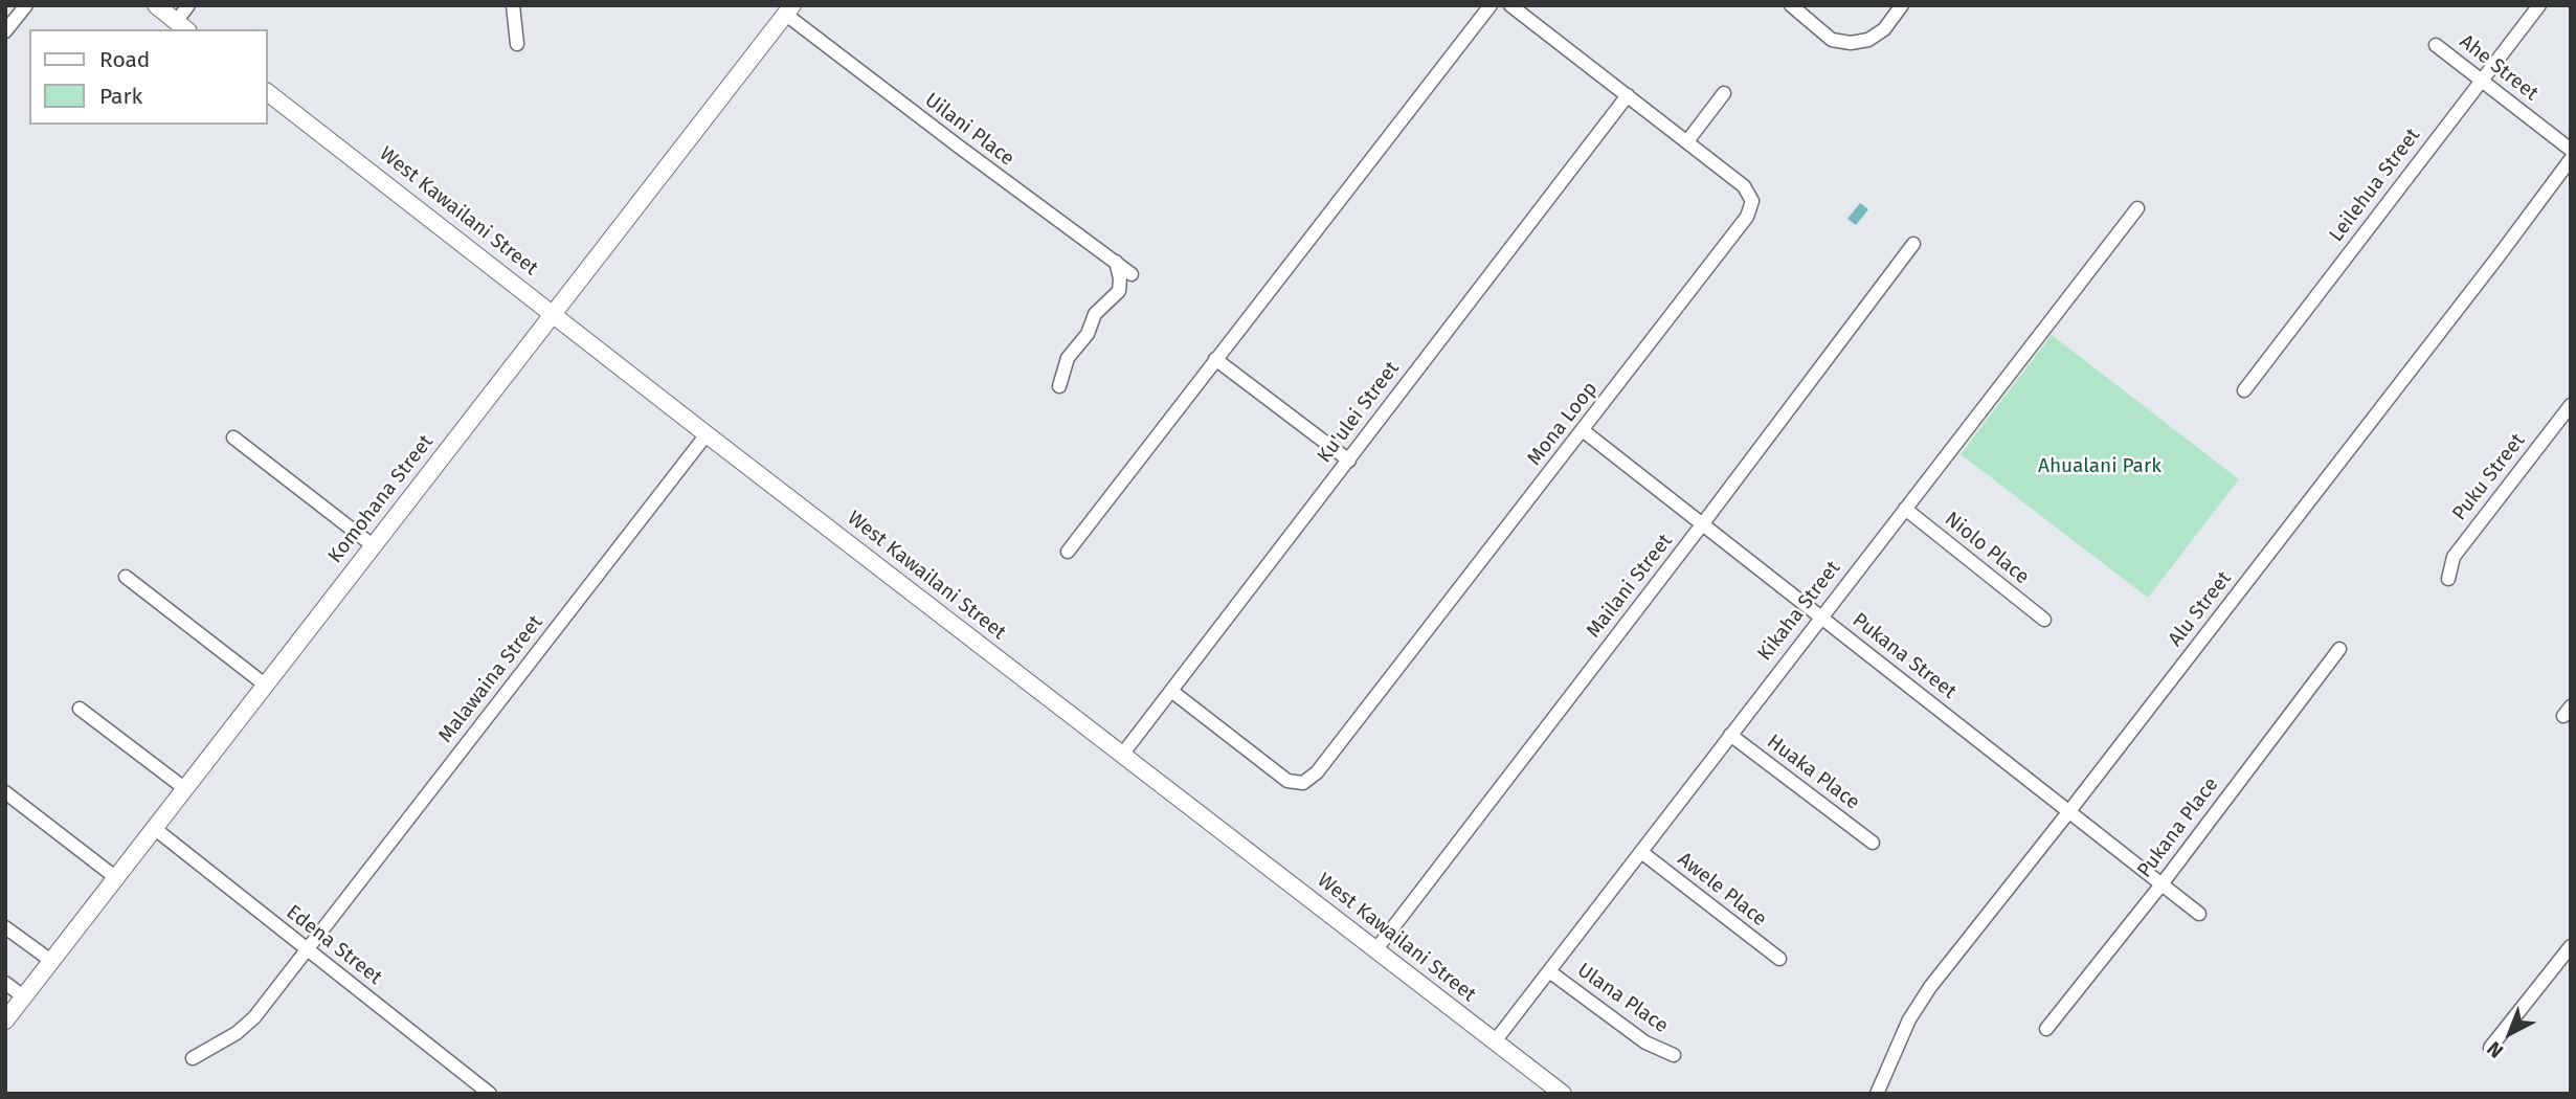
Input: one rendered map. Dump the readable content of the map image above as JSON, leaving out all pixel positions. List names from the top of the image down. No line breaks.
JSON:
{"streets":{"street":["Ahe Street","Uilani Place","Leilehua Street","West Kawailani Street","Ku'ulei Street","Mona Loop","Puku Street","Komohana Street","Niolo Place","Mailani Street","Alu Street","Kikaha Street","Pukana Street","Malawaina Street","Huaka Place","Pukana Place","Awele Place","Edena Street","Ulana Place"]},"crossings":[["Ahe Street","Leilehua Street"],["Uilani Place","Komohana Street"],["West Kawailani Street","Ku'ulei Street"],["West Kawailani Street","Komohana Street"],["West Kawailani Street","Mailani Street"],["West Kawailani Street","Kikaha Street"],["West Kawailani Street","Malawaina Street"],["Ku'ulei Street","Mona Loop"],["Mona Loop","Pukana Street"],["Komohana Street","Edena Street"],["Niolo Place","Kikaha Street"],["Mailani Street","Pukana Street"],["Alu Street","Pukana Street"],["Kikaha Street","Pukana Street"],["Kikaha Street","Huaka Place"],["Kikaha Street","Awele Place"],["Kikaha Street","Ulana Place"],["Pukana Street","Pukana Place"],["Malawaina Street","Edena Street"]],"parks":["Ahualani Park"],"legend":["Road","Park"],"north":"bottom left"}
